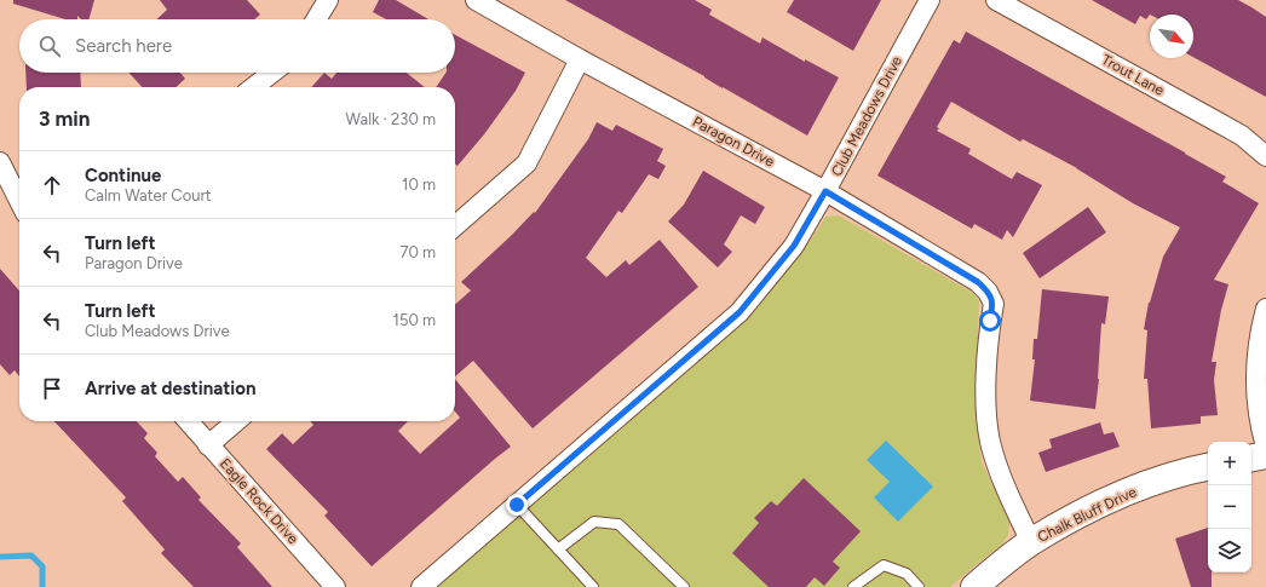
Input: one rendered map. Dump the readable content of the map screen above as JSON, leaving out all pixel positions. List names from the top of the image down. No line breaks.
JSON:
{"streets":{"street":["Trout Lane","Club Meadows Drive","Paragon Drive","Eagle Rock Drive","Chalk Bluff Drive"]},"crossings":[["Club Meadows Drive","Paragon Drive"],["Paragon Drive","Chalk Bluff Drive"]],"north":"bottom right","page":{"search":"Search here","heading":["3 min","Walk · 230 m"],"list":[["Continue","Calm Water Court","10 m"],["Turn left","Paragon Drive","70 m"],["Turn left","Club Meadows Drive","150 m"],"Arrive at destination"],"map_buttons":["+","−"]}}
